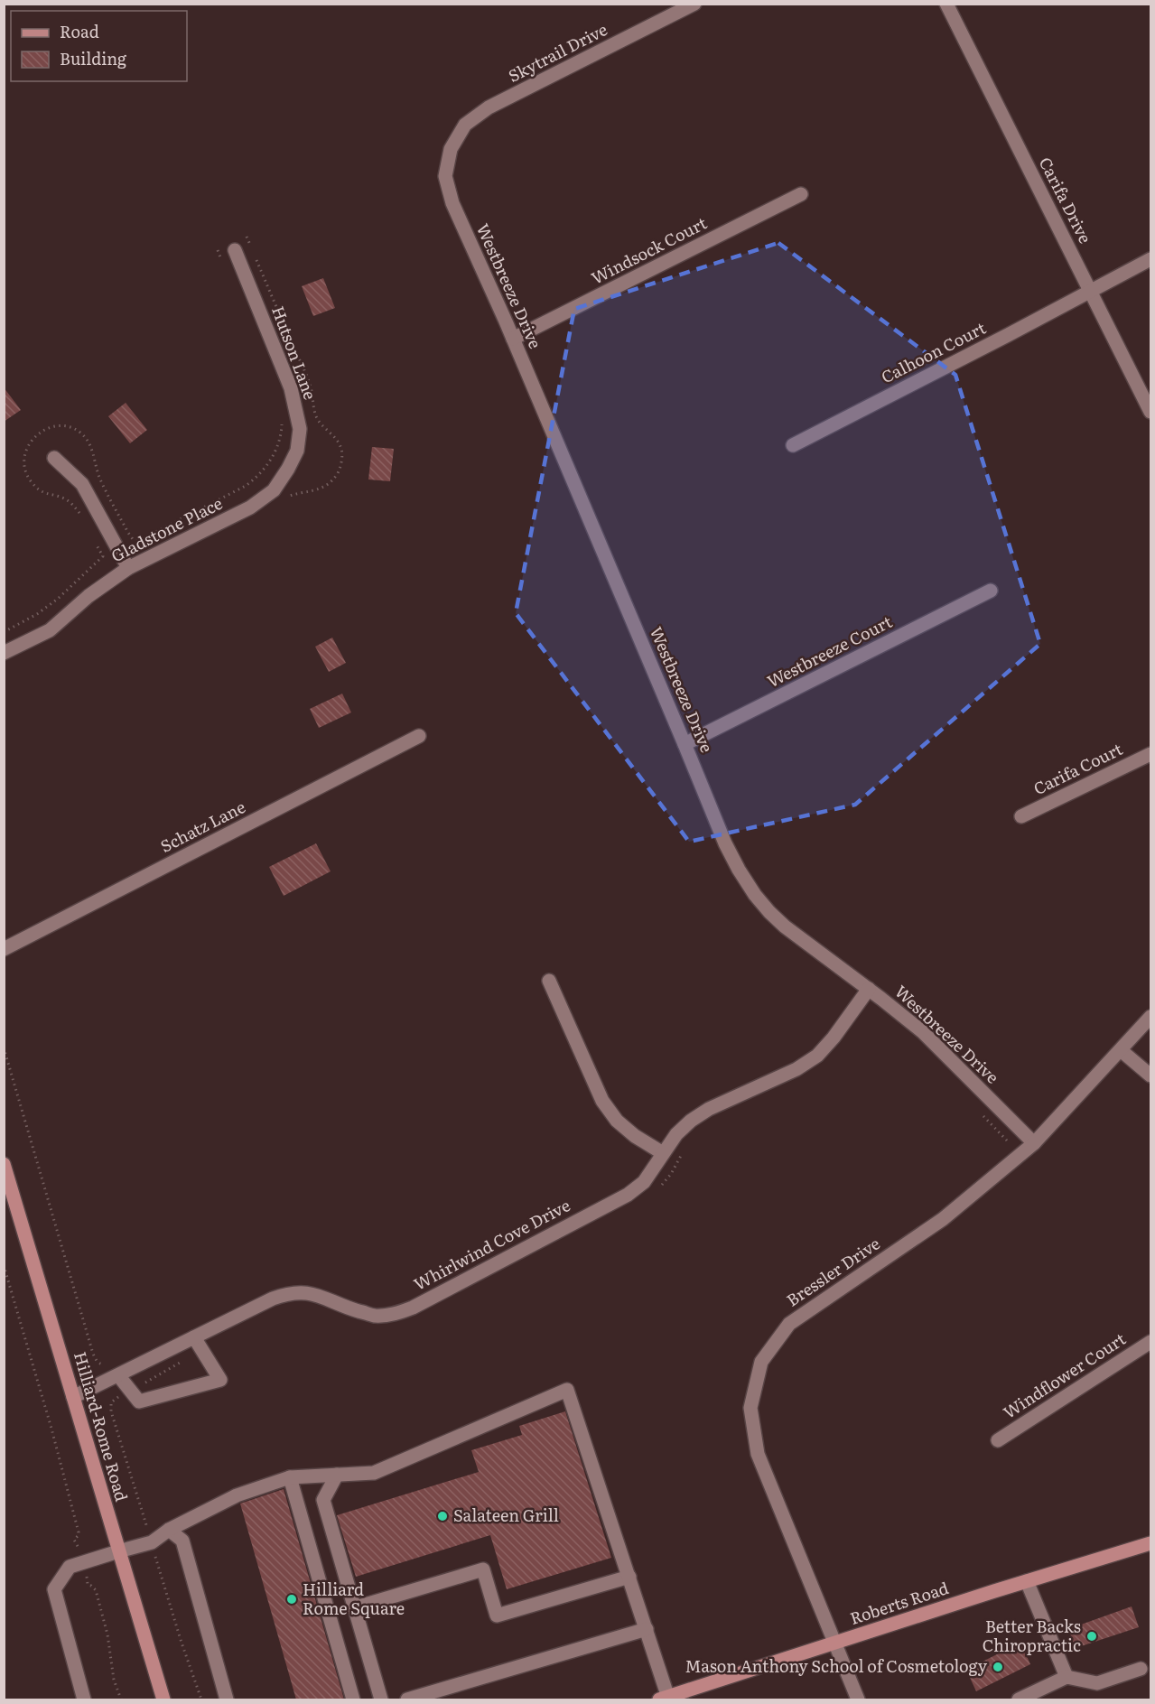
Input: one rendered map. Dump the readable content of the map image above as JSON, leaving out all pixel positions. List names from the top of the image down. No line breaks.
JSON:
{"streets":{"main road":["Hilliard-Rome Road","Roberts Road"],"street":["Skytrail Drive","Carifa Drive","Windsock Court","Westbreeze Drive","Hutson Lane","Calhoon Court","Gladstone Place","Westbreeze Court","Carifa Court","Schatz Lane","Whirlwind Cove Drive","Bressler Drive","Windflower Court"]},"crossings":[["Skytrail Drive","Westbreeze Drive"],["Carifa Drive","Calhoon Court"],["Windsock Court","Westbreeze Drive"],["Westbreeze Drive","Westbreeze Court"],["Westbreeze Drive","Whirlwind Cove Drive"],["Westbreeze Drive","Bressler Drive"],["Hutson Lane","Gladstone Place"],["Whirlwind Cove Drive","Hilliard-Rome Road"],["Bressler Drive","Roberts Road"]],"places":["Salateen Grill","Hilliard Rome Square","Better Backs Chiropractic","Mason Anthony School of Cosmetology"],"legend":["Road","Building"]}
